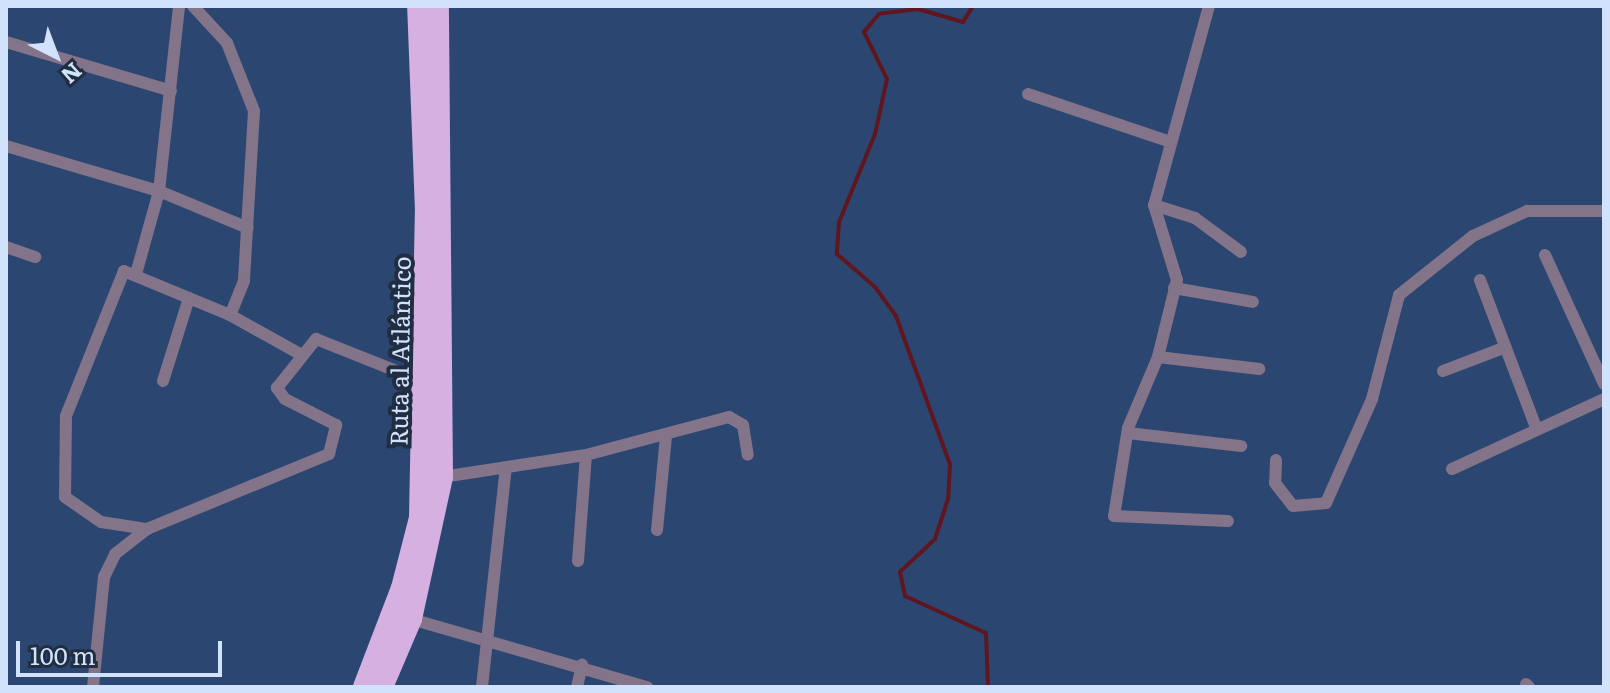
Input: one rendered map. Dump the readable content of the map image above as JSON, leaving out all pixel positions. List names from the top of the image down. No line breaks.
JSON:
{"streets":{"highway":["Ruta al Atlántico"]},"scale_bar":"100 m","north":"bottom right"}
